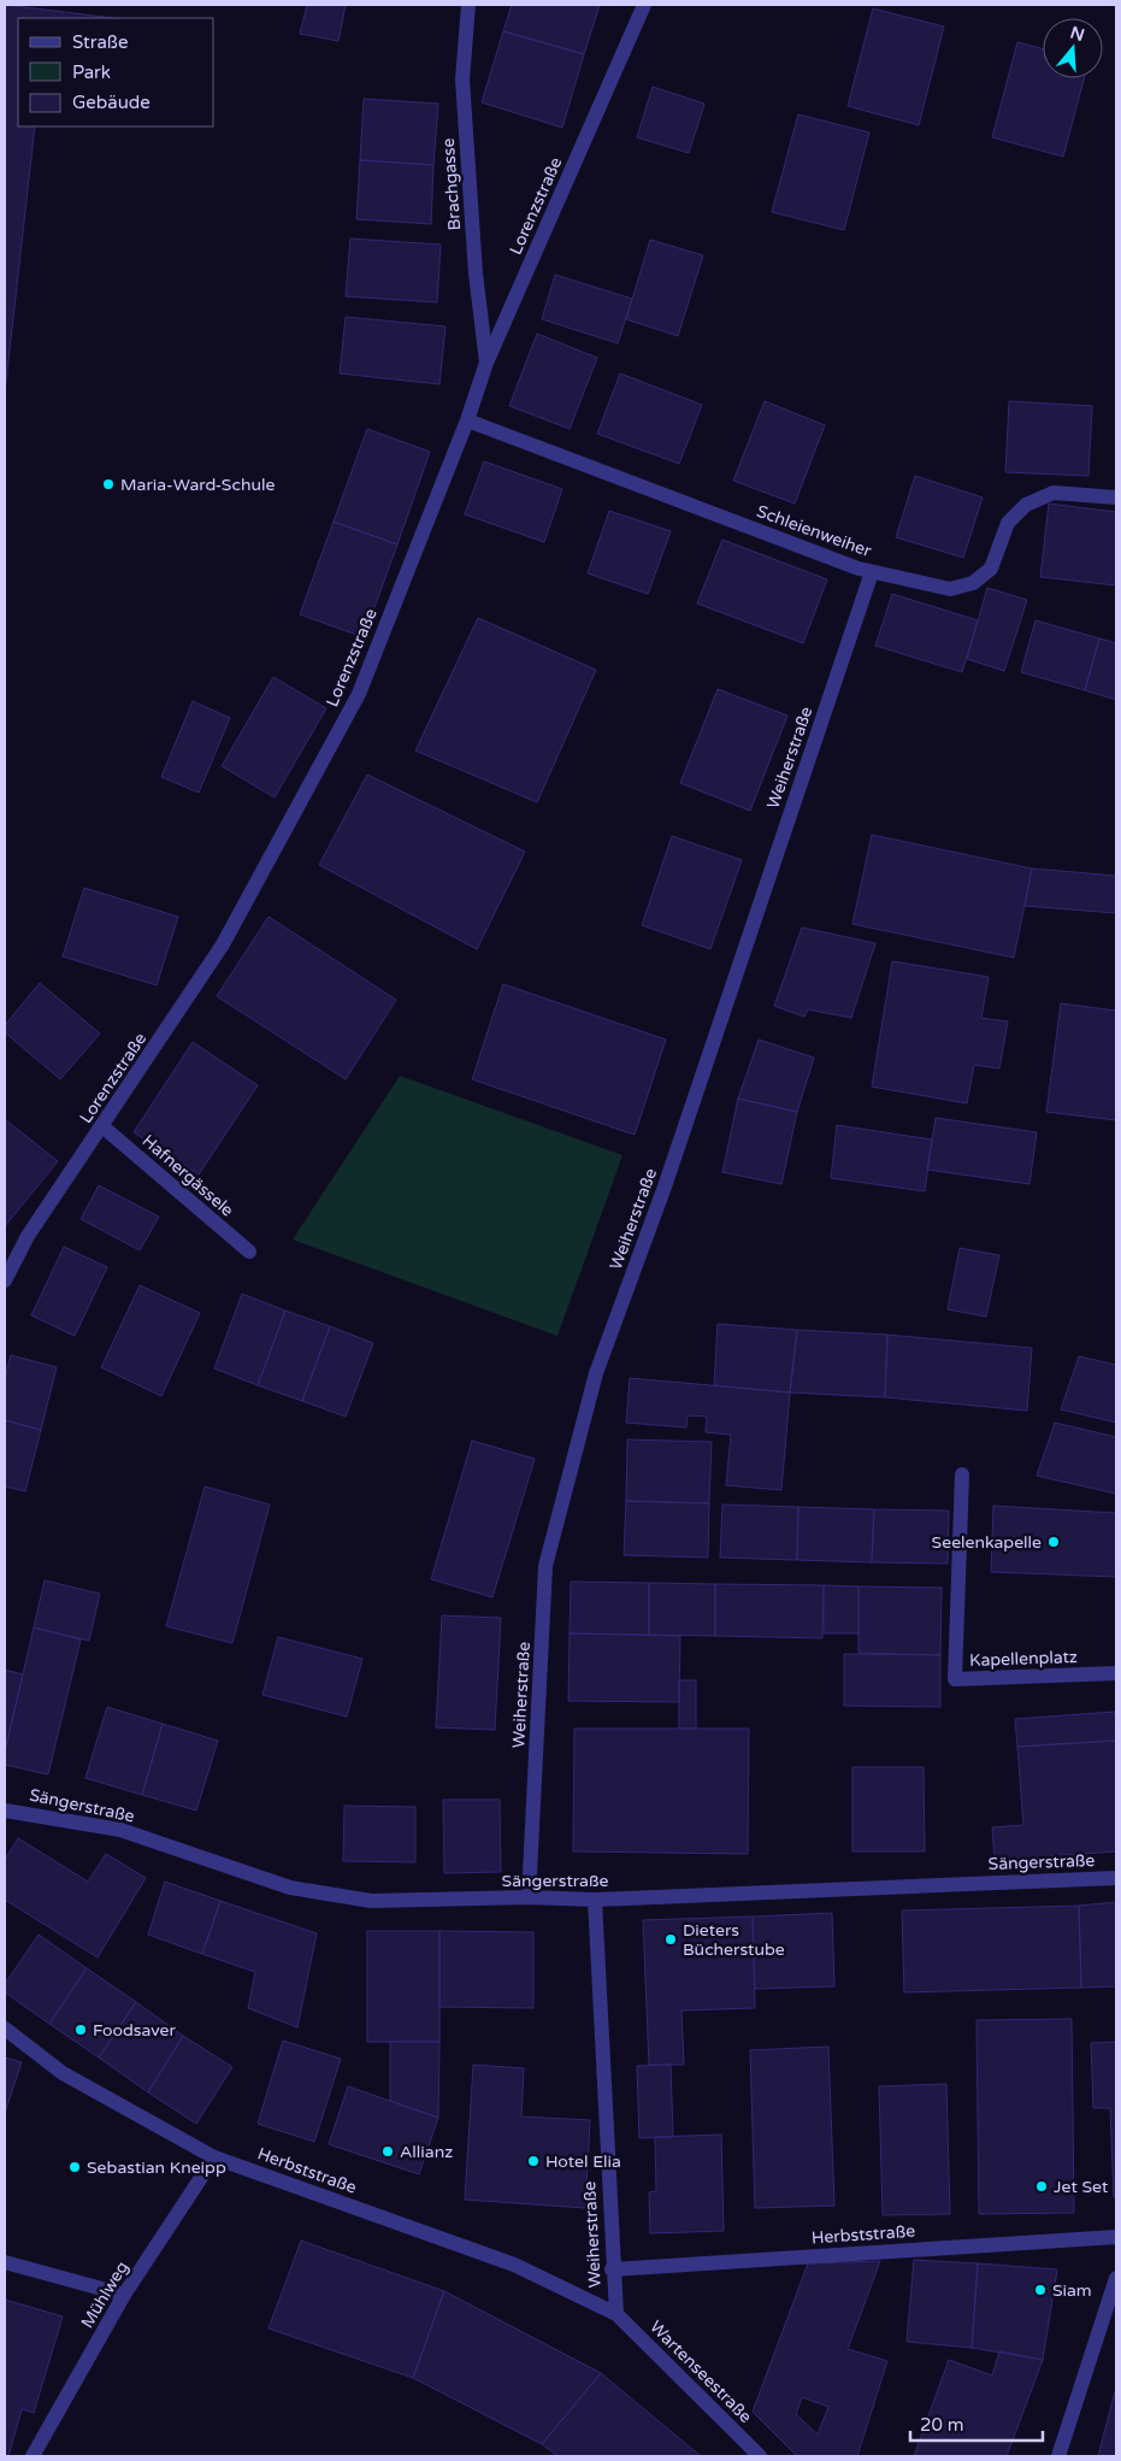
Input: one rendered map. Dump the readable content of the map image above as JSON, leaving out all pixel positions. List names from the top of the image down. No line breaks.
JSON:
{"streets":{"street":["Brachgasse","Lorenzstraße","Schleienweiher","Weiherstraße","Hafnergässele","Kapellenplatz","Sängerstraße","Herbststraße","Mühlweg","Wartenseestraße"]},"crossings":[["Brachgasse","Lorenzstraße"],["Lorenzstraße","Schleienweiher"],["Lorenzstraße","Hafnergässele"],["Schleienweiher","Weiherstraße"],["Weiherstraße","Sängerstraße"],["Weiherstraße","Herbststraße"],["Weiherstraße","Wartenseestraße"],["Herbststraße","Mühlweg"],["Herbststraße","Wartenseestraße"]],"places":["Maria-Ward-Schule","Seelenkapelle","Dieters Bücherstube","Foodsaver","Allianz","Hotel Elia","Sebastian Kneipp","Jet Set","Siam"],"legend":["Straße","Park","Gebäude"],"scale_bar":"20 m","north":"top"}
